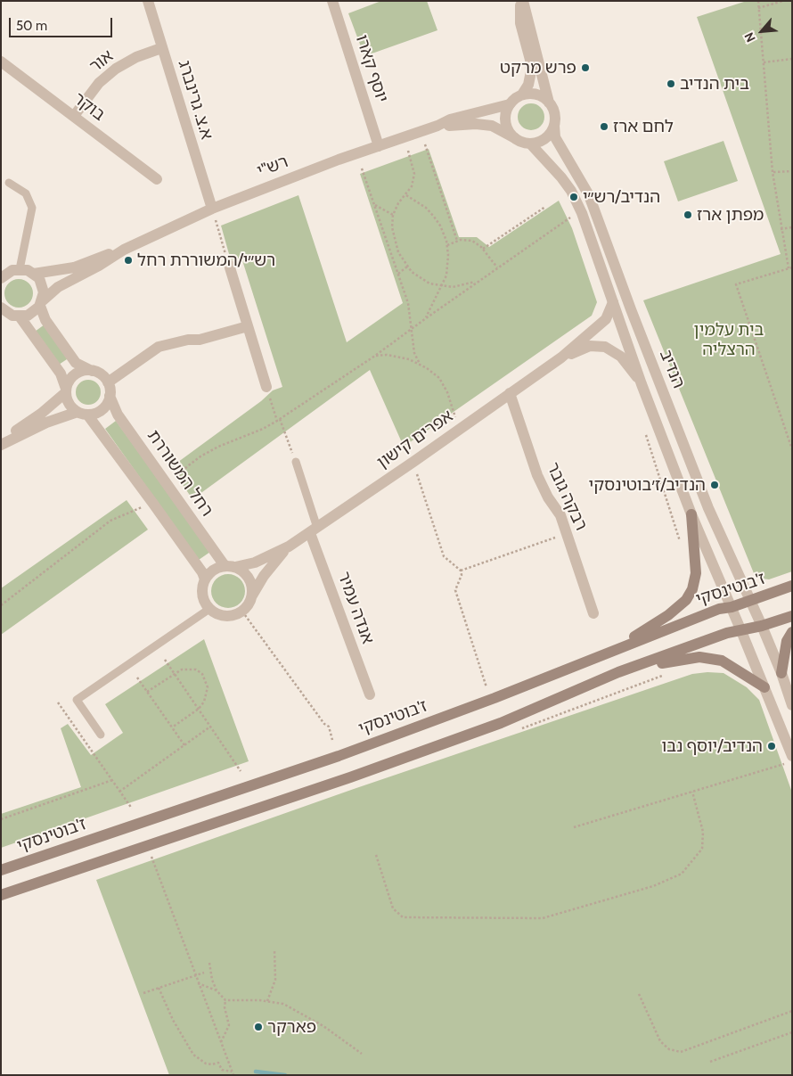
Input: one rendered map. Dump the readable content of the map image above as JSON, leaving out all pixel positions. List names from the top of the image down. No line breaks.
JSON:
{"streets":{"main road":["ז'בוטינסקי"],"street":["אור","יוסף קארו","א.צ. גרינברג","בוקר","רש\"י","הנדיב","אפרים קישון","רחל המשוררת","רבקה גובר","אנדה עמיר"]},"crossings":[["אור","א.צ. גרינברג"],["אור","בוקר"],["יוסף קארו","רש\"י"],["א.צ. גרינברג","רש\"י"],["רש\"י","הנדיב"],["הנדיב","אפרים קישון"],["הנדיב","ז'בוטינסקי"],["אפרים קישון","רחל המשוררת"],["אפרים קישון","רבקה גובר"],["אפרים קישון","אנדה עמיר"]],"parks":["בית עלמין הרצליה"],"places":["פרש מרקט","בית הנדיב","לחם ארז","הנדיב/רש״י","מפתן ארז","רש״י/המשוררת רחל","הנדיב/ז׳בוטינסקי","הנדיב/יוסף נבו","פארקר"],"scale_bar":"50 m","north":"bottom left"}
